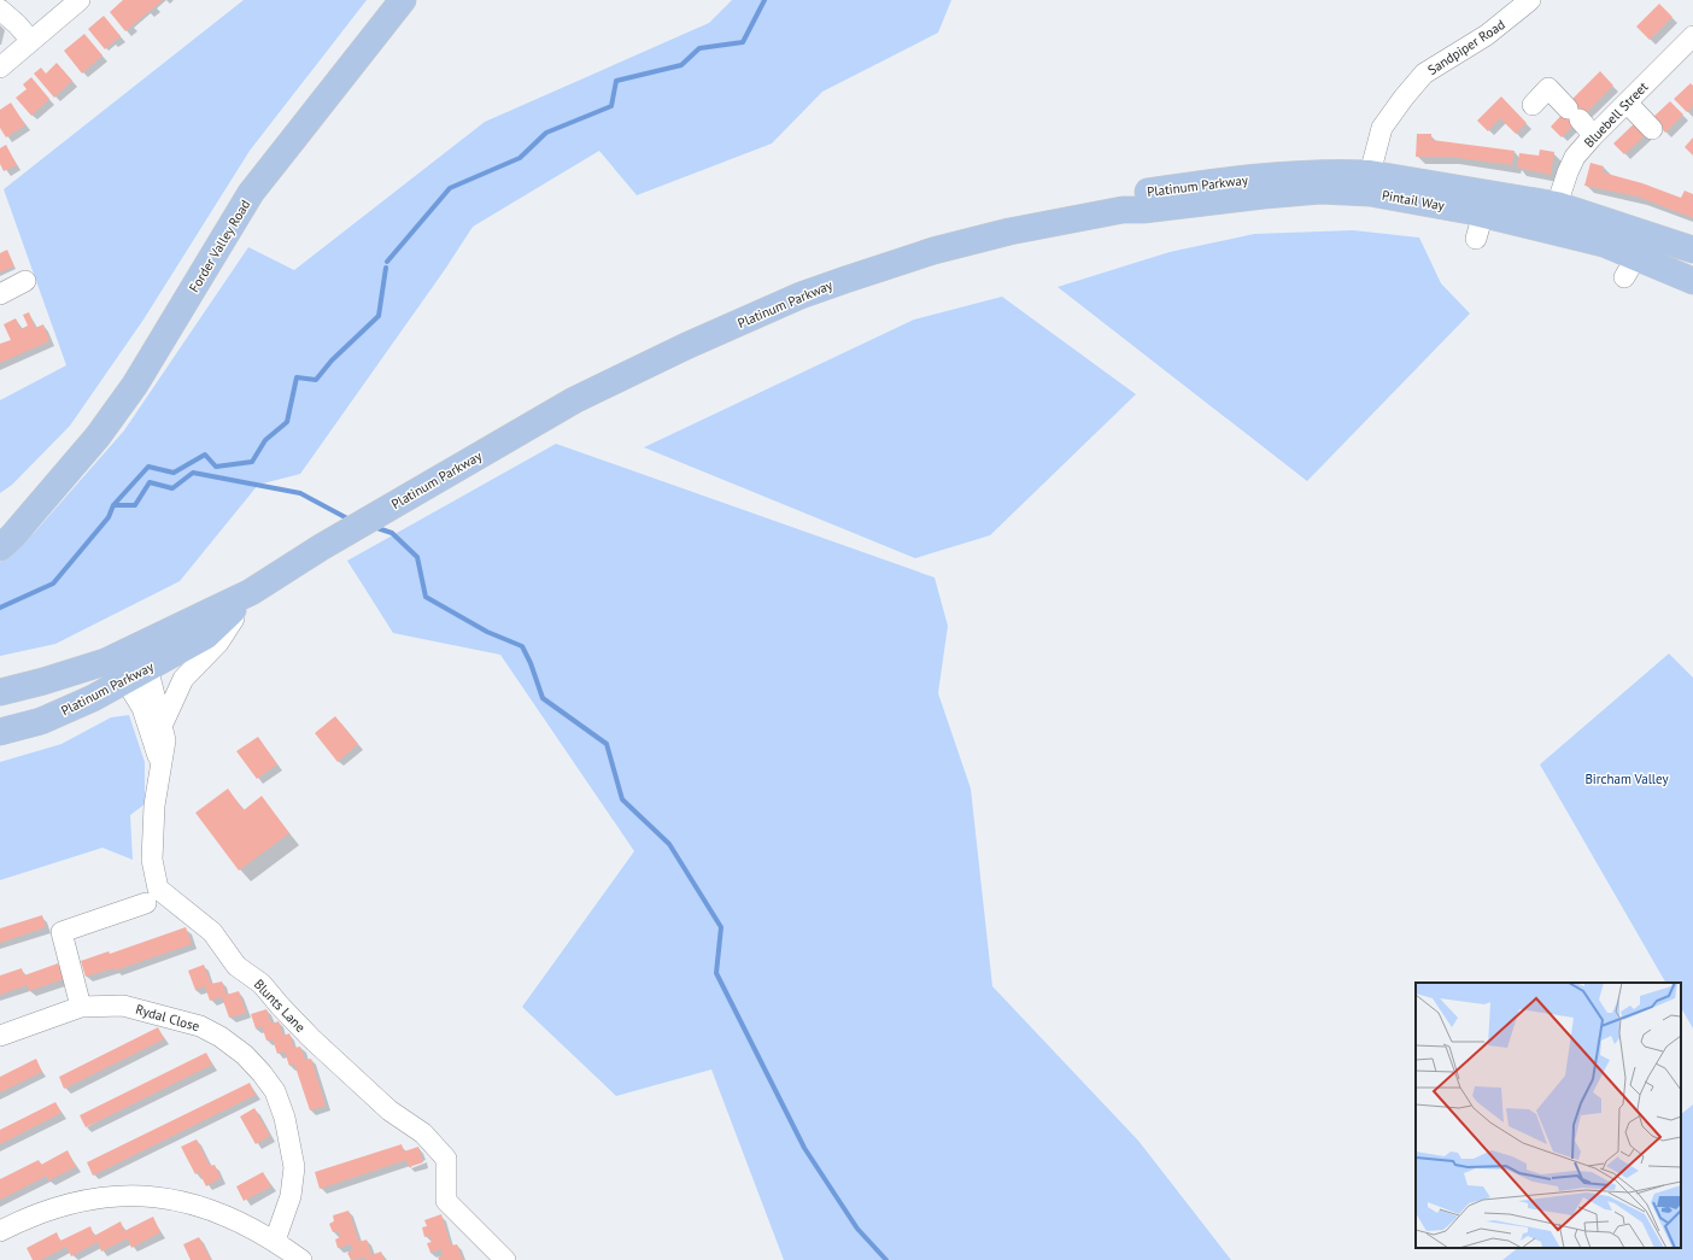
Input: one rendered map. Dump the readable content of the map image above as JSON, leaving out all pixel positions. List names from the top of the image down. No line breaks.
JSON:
{"streets":{"main road":["Platinum Parkway","Pintail Way","Forder Valley Road"],"street":["Sandpiper Road","Bluebell Street","Blunts Lane","Rydal Close"]},"crossings":[["Sandpiper Road","Platinum Parkway"],["Sandpiper Road","Pintail Way"],["Bluebell Street","Pintail Way"],["Platinum Parkway","Pintail Way"],["Platinum Parkway","Blunts Lane"]],"parks":["Bircham Valley"]}
